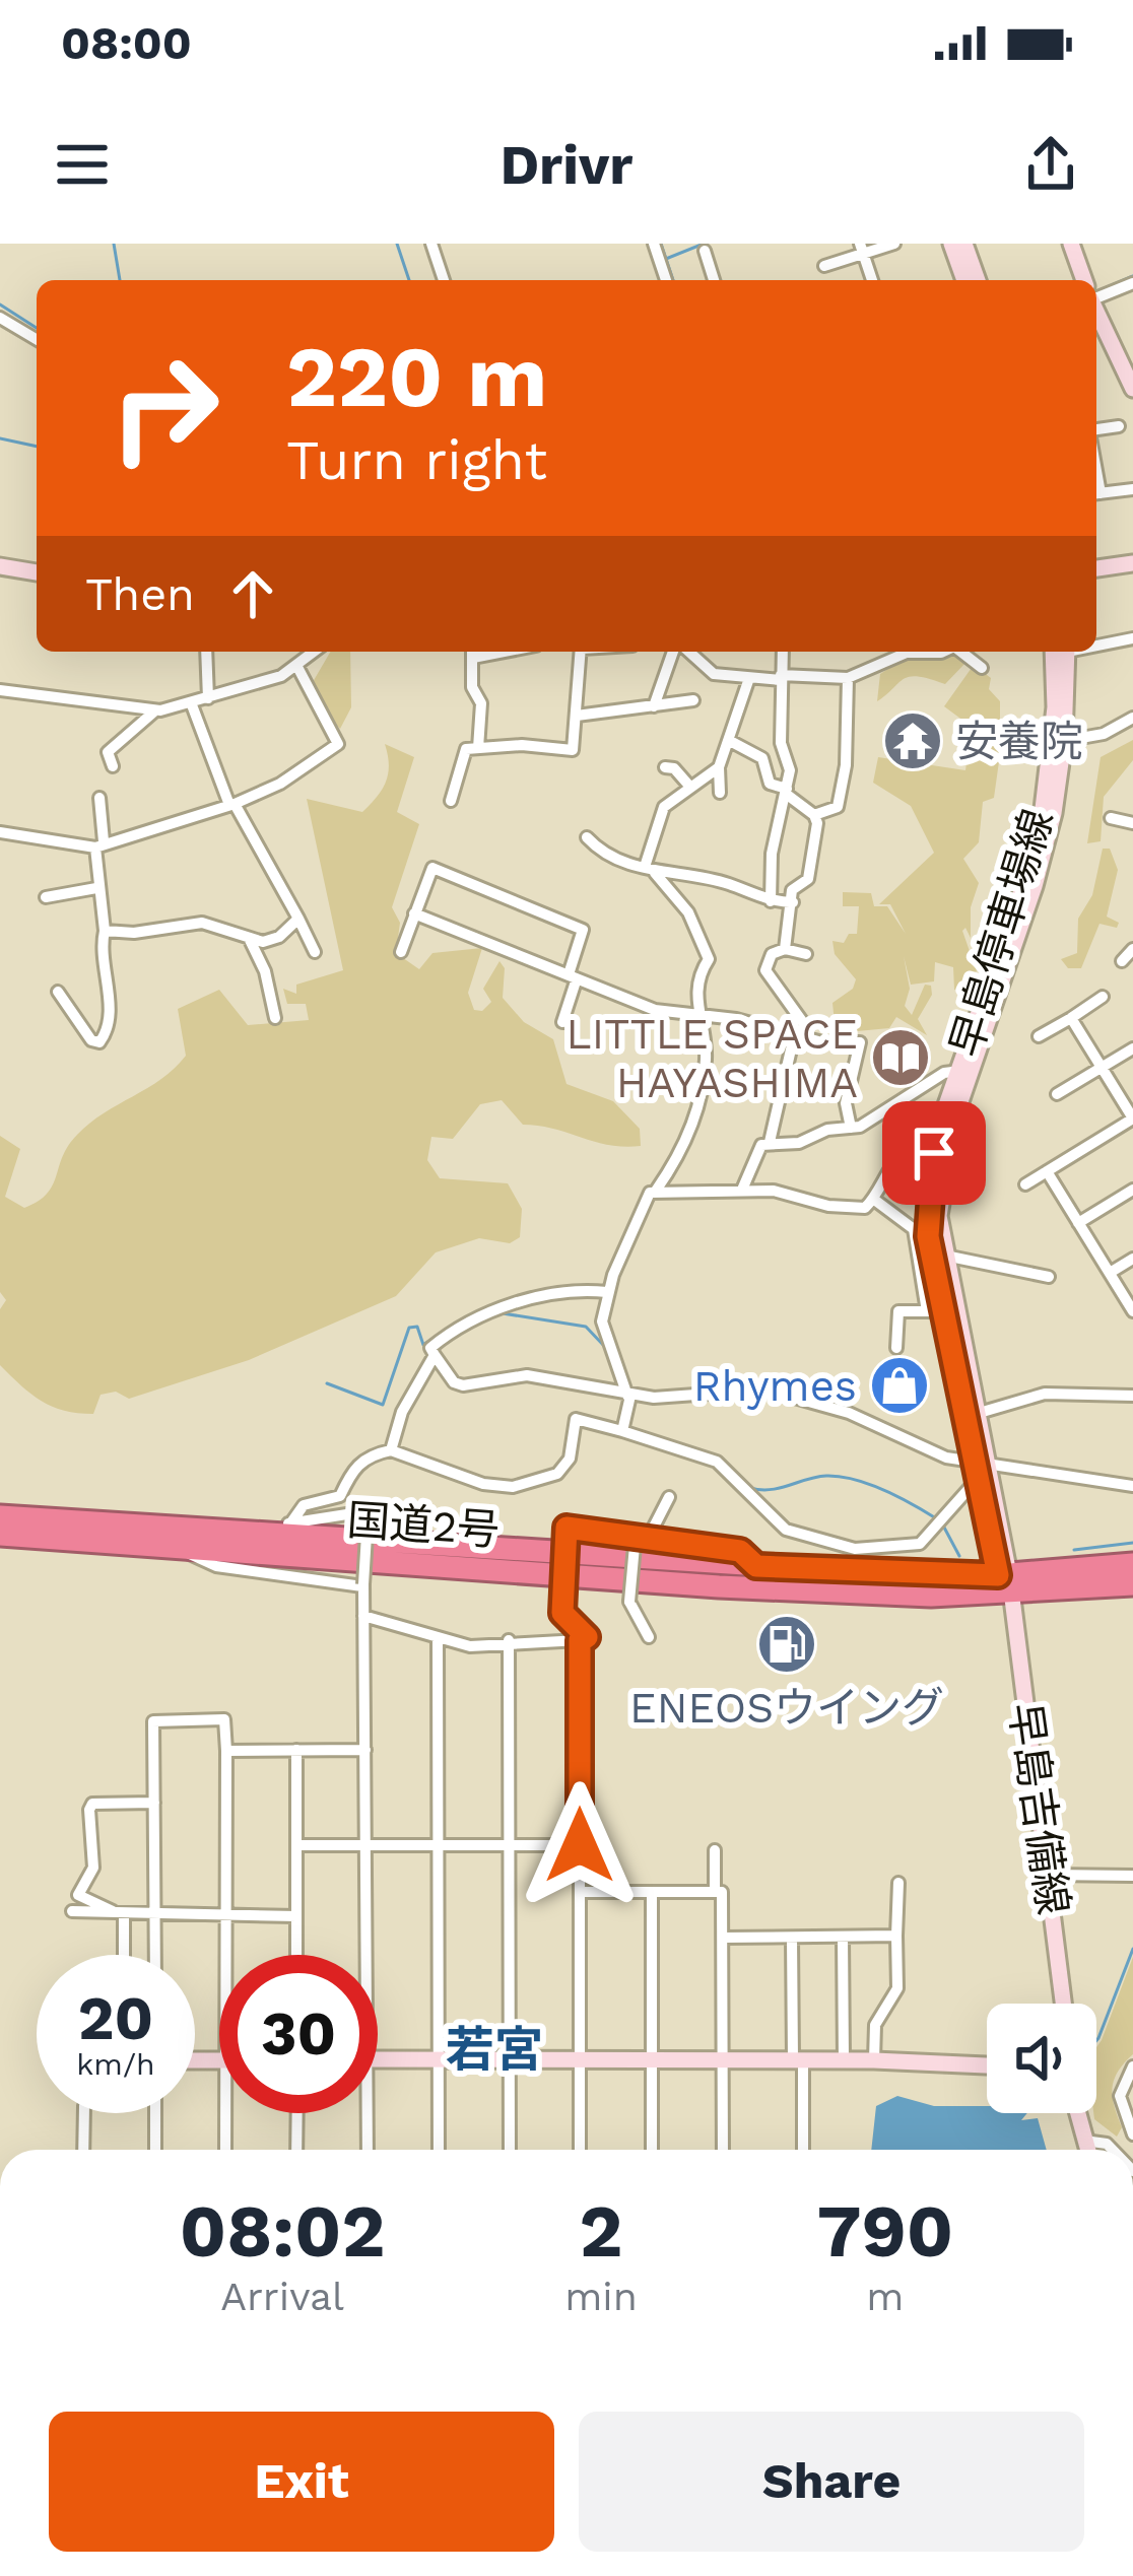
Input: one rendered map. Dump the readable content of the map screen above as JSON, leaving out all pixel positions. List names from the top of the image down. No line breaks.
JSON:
{"streets":{"highway":["国道2号"],"main road":["早島停車場線","早島吉備線"]},"crossings":[["早島停車場線","国道2号"],["早島停車場線","早島吉備線"],["国道2号","早島吉備線"]],"districts":["若宮"],"places":{"temple":["安養院"],"library":["LITTLE SPACE HAYASHIMA"],"shop":["Rhymes"],"fuel station":["ENEOSウイング"]},"page":{"status":"08:00","header":"Drivr","turn":["220 m","Turn right"],"then":"Then","speed":"20 km/h","limit":"30","eta":["08:02","Arrival","2","min","790","m"],"buttons":["Exit","Share"]}}
